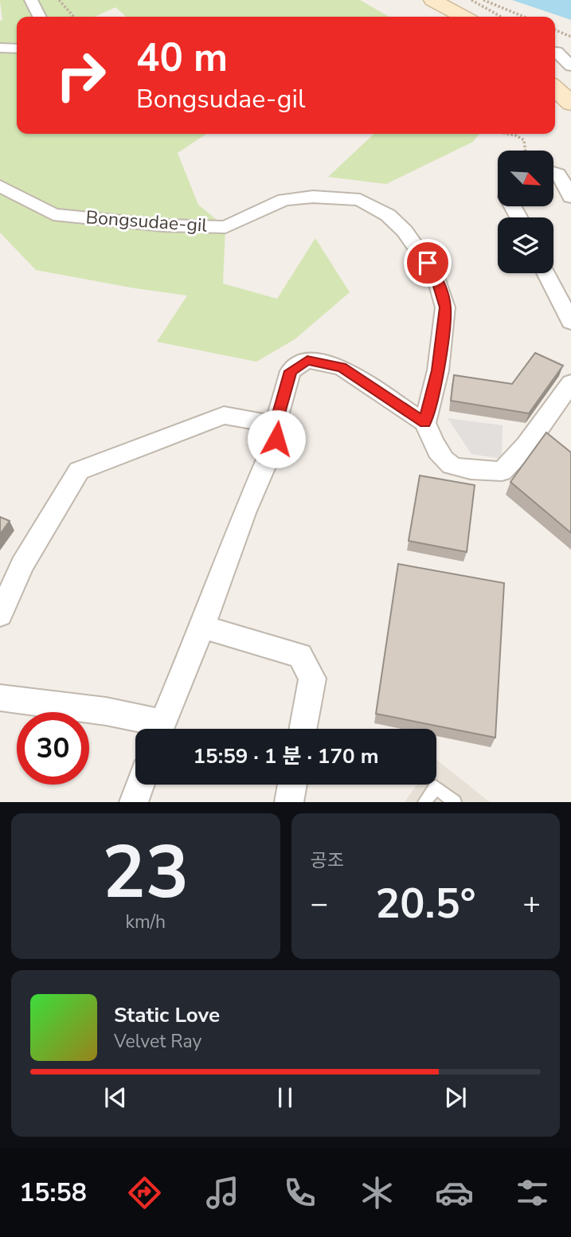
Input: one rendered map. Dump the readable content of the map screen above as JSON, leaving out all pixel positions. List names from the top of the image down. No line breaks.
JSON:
{"streets":{"street":["Bongsudae-gil"]},"north":"bottom right","page":{"turn":["40 m","Bongsudae-gil"],"limit":"30","trip":"15:59 · 1 분 · 170 m","tile":[["23","km/h"],"공조"],"heat":["−","20.5°","+"],"song":["Static Love","Velvet Ray"],"tabs":"15:58"}}
